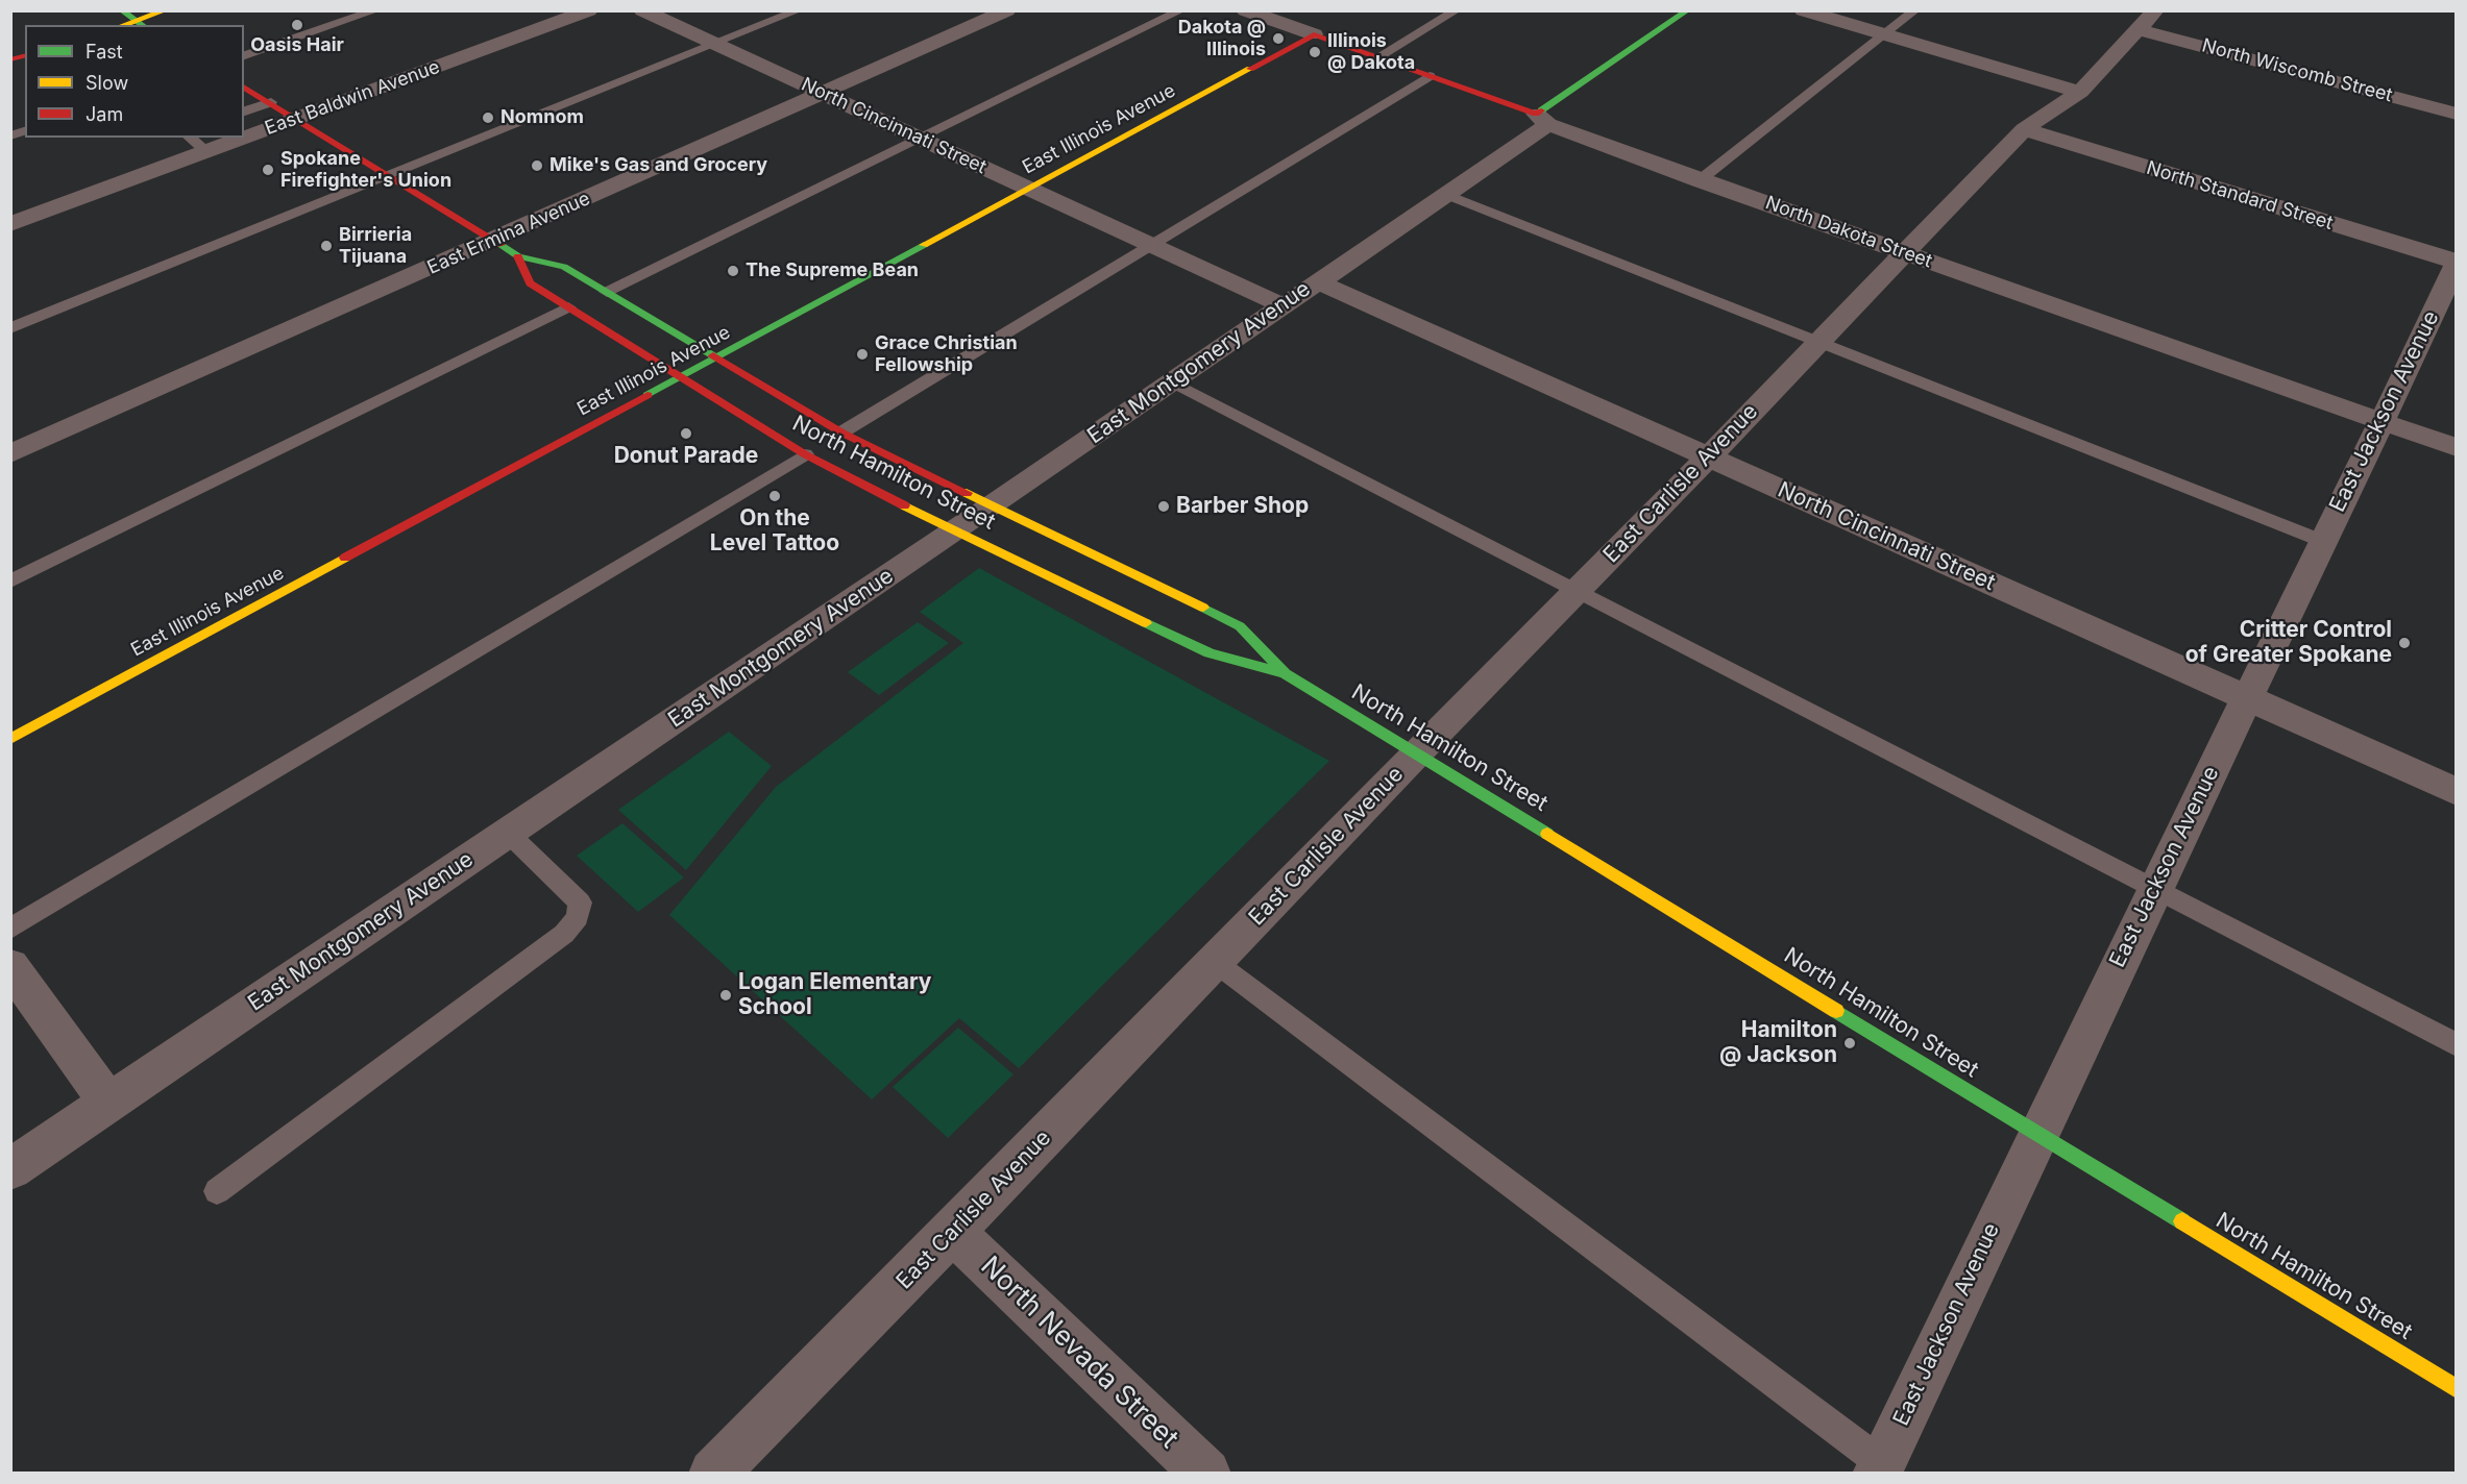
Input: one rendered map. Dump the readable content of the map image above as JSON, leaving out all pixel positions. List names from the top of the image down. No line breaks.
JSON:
{"streets":{"main road":["East Illinois Avenue","North Dakota Street","East Montgomery Avenue","North Hamilton Street"],"street":["North Wiscomb Street","East Baldwin Avenue","North Cincinnati Street","North Standard Street","East Ermina Avenue","East Jackson Avenue","East Carlisle Avenue","North Nevada Street"]},"crossings":[["North Wiscomb Street","East Carlisle Avenue"],["East Baldwin Avenue","North Hamilton Street"],["North Cincinnati Street","East Illinois Avenue"],["North Cincinnati Street","East Ermina Avenue"],["North Cincinnati Street","East Montgomery Avenue"],["North Cincinnati Street","East Jackson Avenue"],["North Cincinnati Street","East Carlisle Avenue"],["East Illinois Avenue","North Dakota Street"],["East Illinois Avenue","North Hamilton Street"],["North Standard Street","East Jackson Avenue"],["North Standard Street","East Carlisle Avenue"],["North Dakota Street","East Montgomery Avenue"],["North Dakota Street","East Jackson Avenue"],["North Dakota Street","East Carlisle Avenue"],["East Ermina Avenue","North Hamilton Street"],["East Montgomery Avenue","North Hamilton Street"],["East Jackson Avenue","North Hamilton Street"],["North Hamilton Street","East Carlisle Avenue"],["East Carlisle Avenue","North Nevada Street"]],"places":["Oasis Hair","Dakota @ Illinois","Illinois @ Dakota","Nomnom","Mike's Gas and Grocery","Spokane Firefighter's Union","Birrieria Tijuana","The Supreme Bean","Grace Christian Fellowship","Donut Parade","On the Level Tattoo","Barber Shop","Critter Control of Greater Spokane","Logan Elementary School","Hamilton @ Jackson"],"legend":["Fast","Slow","Jam"]}
